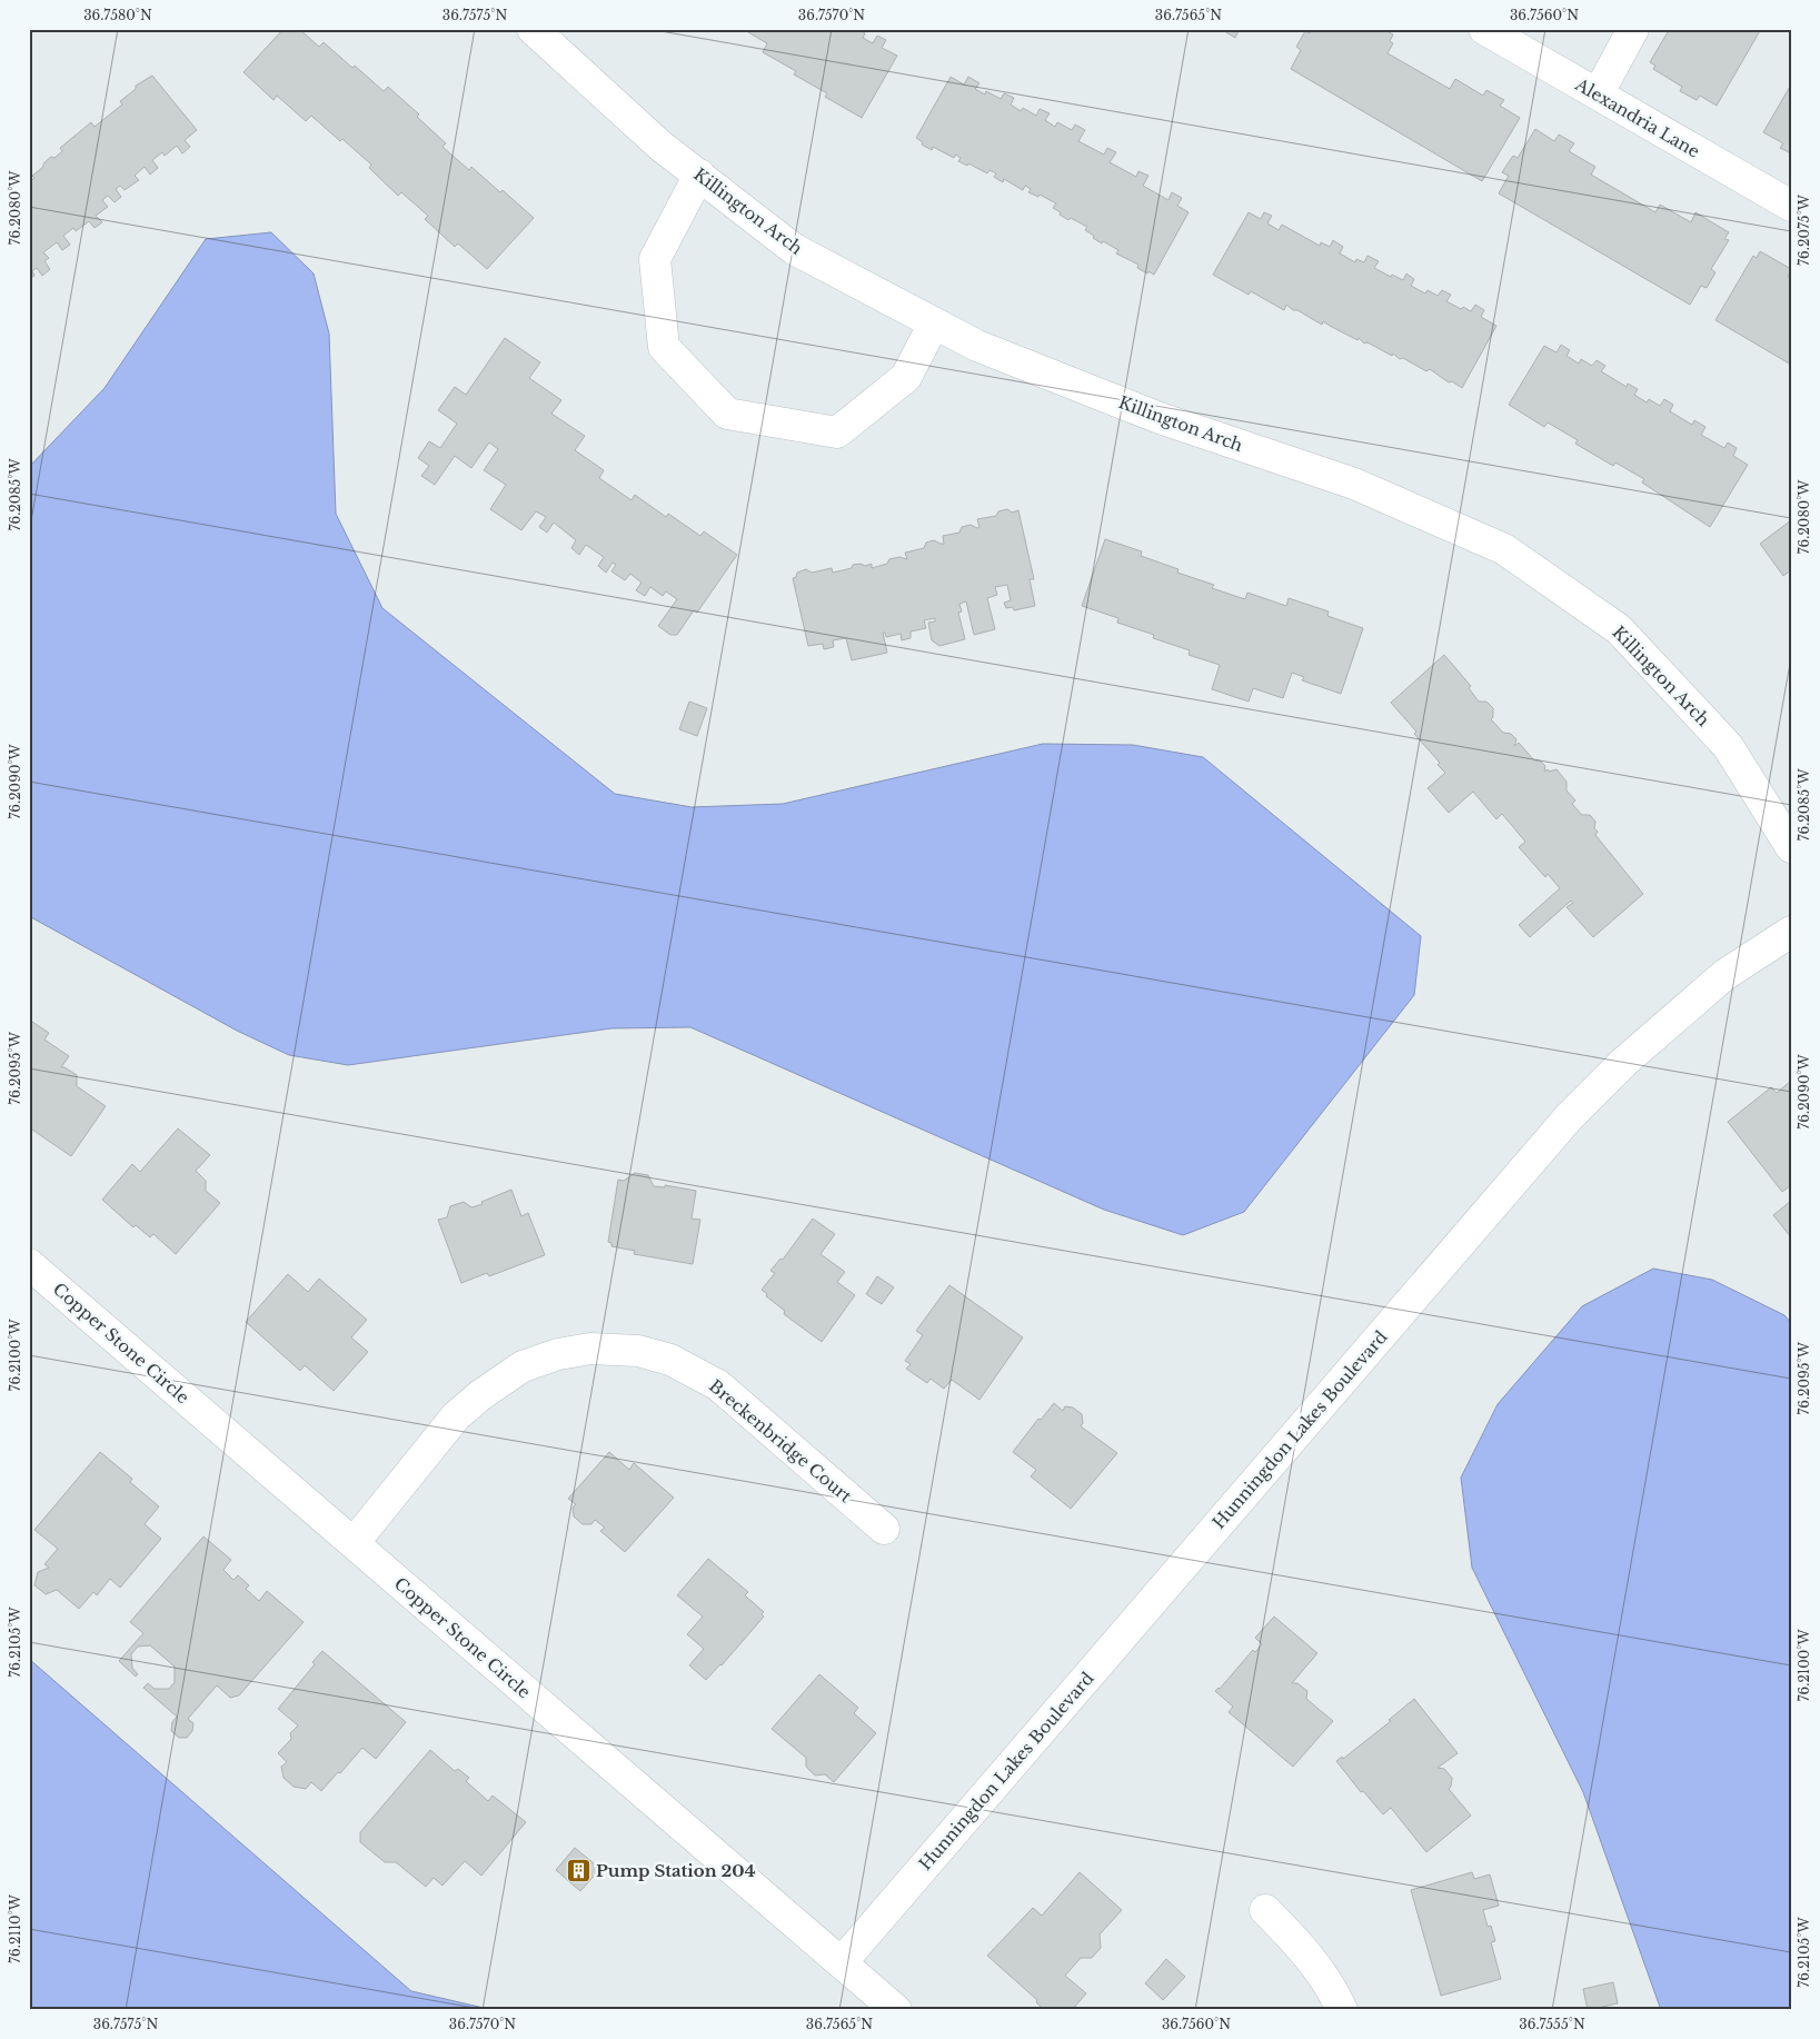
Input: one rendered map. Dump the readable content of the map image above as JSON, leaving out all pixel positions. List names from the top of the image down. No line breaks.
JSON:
{"streets":{"street":["Alexandria Lane","Killington Arch","Copper Stone Circle","Hunningdon Lakes Boulevard","Breckenbridge Court"]},"crossings":[["Copper Stone Circle","Hunningdon Lakes Boulevard"],["Copper Stone Circle","Breckenbridge Court"]],"places":{"building":["Pump Station 204"]},"coordinates":["36.7580°N","36.7575°N","36.7570°N","36.7565°N","36.7560°N","76.2080°W","76.2075°W","76.2085°W","76.2090°W","76.2095°W","76.2100°W","76.2105°W","76.2110°W","36.7555°N"]}
